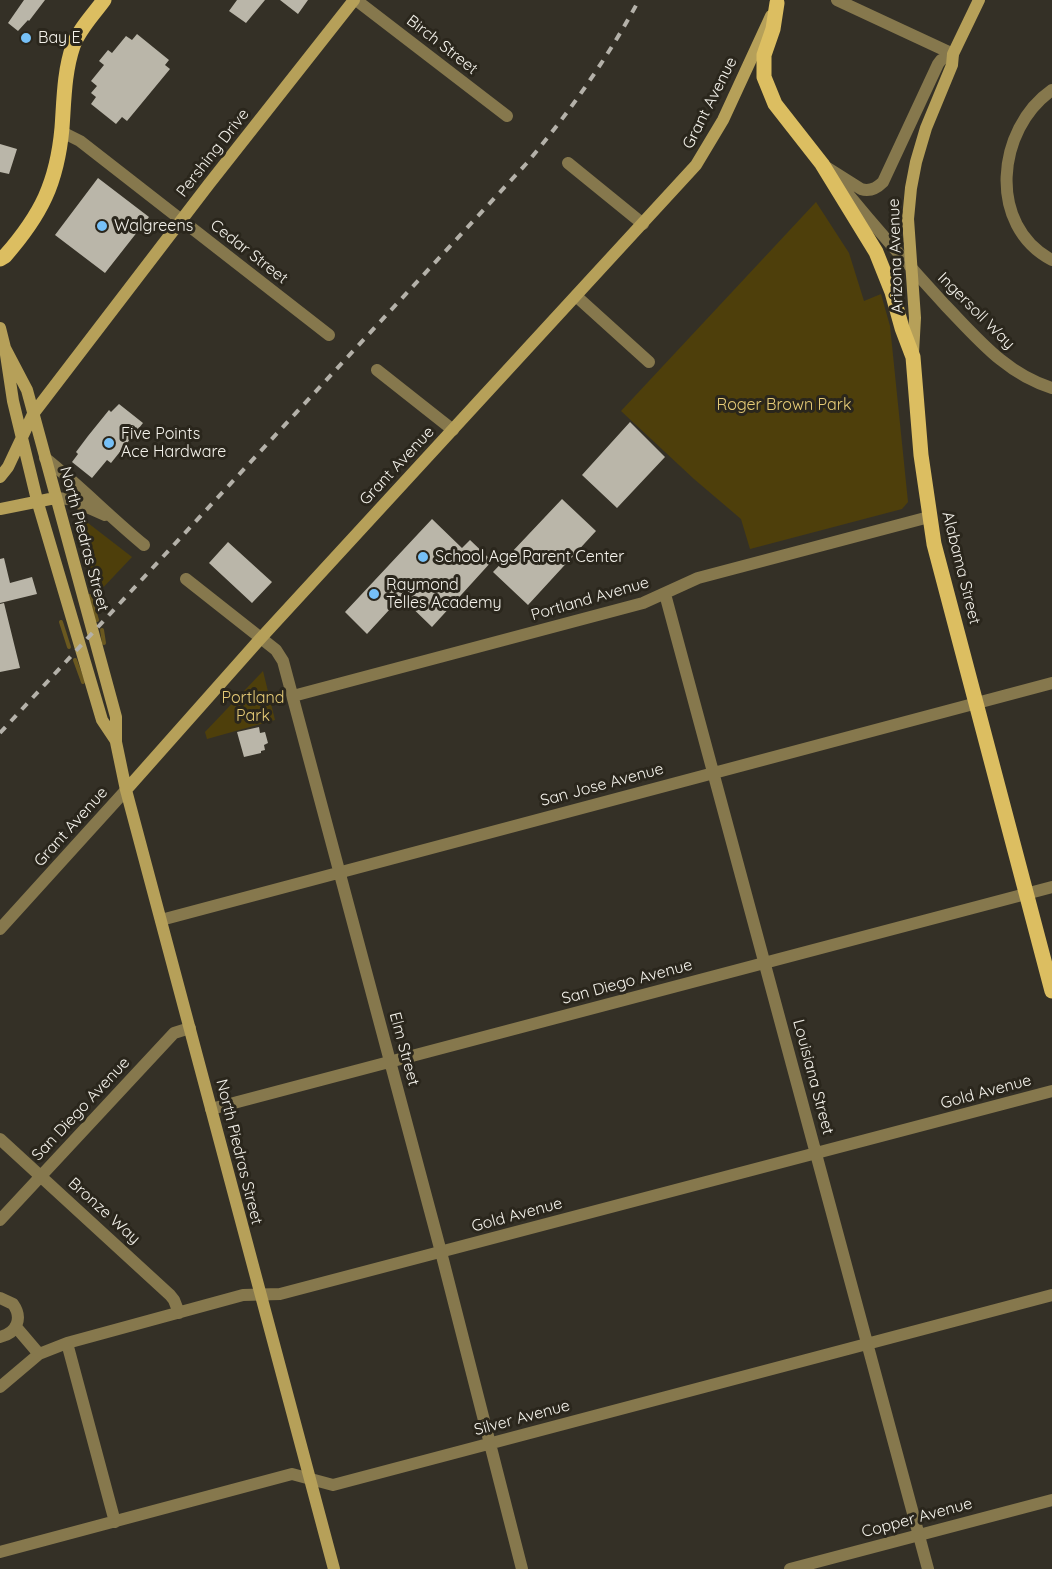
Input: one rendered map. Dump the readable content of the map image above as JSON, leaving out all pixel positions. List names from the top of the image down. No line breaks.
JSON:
{"streets":{"main road":["Grant Avenue","Pershing Drive","Arizona Avenue","North Piedras Street","Alabama Street"],"street":["Birch Street","Cedar Street","Ingersoll Way","Portland Avenue","San Jose Avenue","San Diego Avenue","Elm Street","Louisiana Street","Gold Avenue","Bronze Way","Silver Avenue","Copper Avenue"]},"crossings":[["Birch Street","Pershing Drive"],["Grant Avenue","North Piedras Street"],["Grant Avenue","Alabama Street"],["Grant Avenue","Elm Street"],["Pershing Drive","Cedar Street"],["Pershing Drive","North Piedras Street"],["Arizona Avenue","Ingersoll Way"],["Arizona Avenue","Alabama Street"],["Ingersoll Way","Alabama Street"],["North Piedras Street","San Jose Avenue"],["North Piedras Street","San Diego Avenue"],["North Piedras Street","Gold Avenue"],["North Piedras Street","Silver Avenue"],["Alabama Street","Portland Avenue"],["Alabama Street","San Jose Avenue"],["Alabama Street","San Diego Avenue"],["Portland Avenue","Elm Street"],["Portland Avenue","Louisiana Street"],["San Jose Avenue","Elm Street"],["San Jose Avenue","Louisiana Street"],["San Diego Avenue","Elm Street"],["San Diego Avenue","Louisiana Street"],["San Diego Avenue","Bronze Way"],["Elm Street","Gold Avenue"],["Elm Street","Silver Avenue"],["Louisiana Street","Gold Avenue"],["Louisiana Street","Silver Avenue"],["Louisiana Street","Copper Avenue"],["Gold Avenue","Bronze Way"]],"parks":["Roger Brown Park","Portland Park"],"places":["Bay E","Walgreens","Five Points Ace Hardware","School Age Parent Center","Raymond Telles Academy"]}
